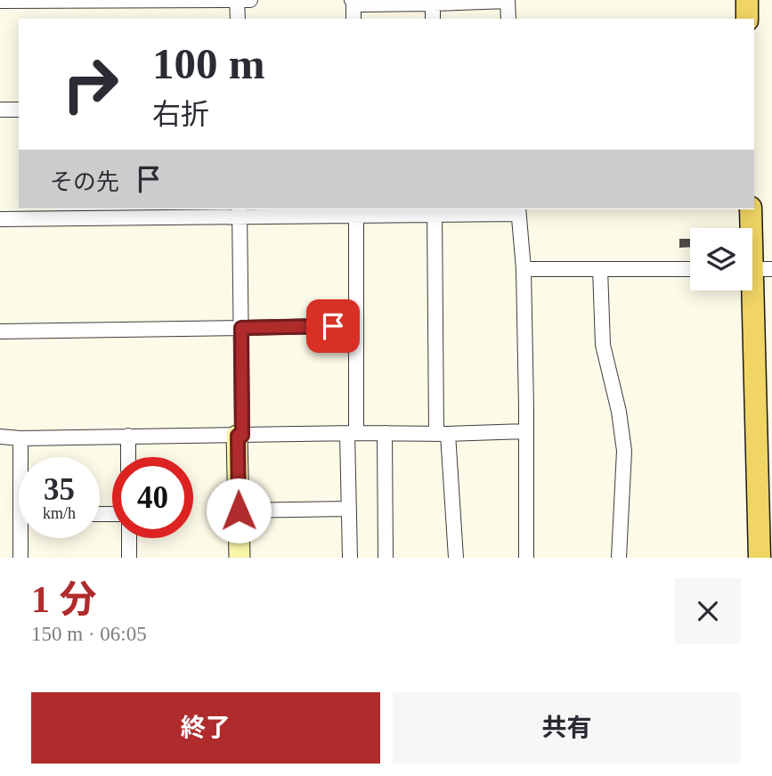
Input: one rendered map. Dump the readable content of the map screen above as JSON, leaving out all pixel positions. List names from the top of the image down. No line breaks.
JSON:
{"page":{"turn":["100 m","右折"],"then":"その先","speed":"35 km/h","limit":"40","heading":["1 分","150 m · 06:05"],"buttons":["終了","共有"]}}
